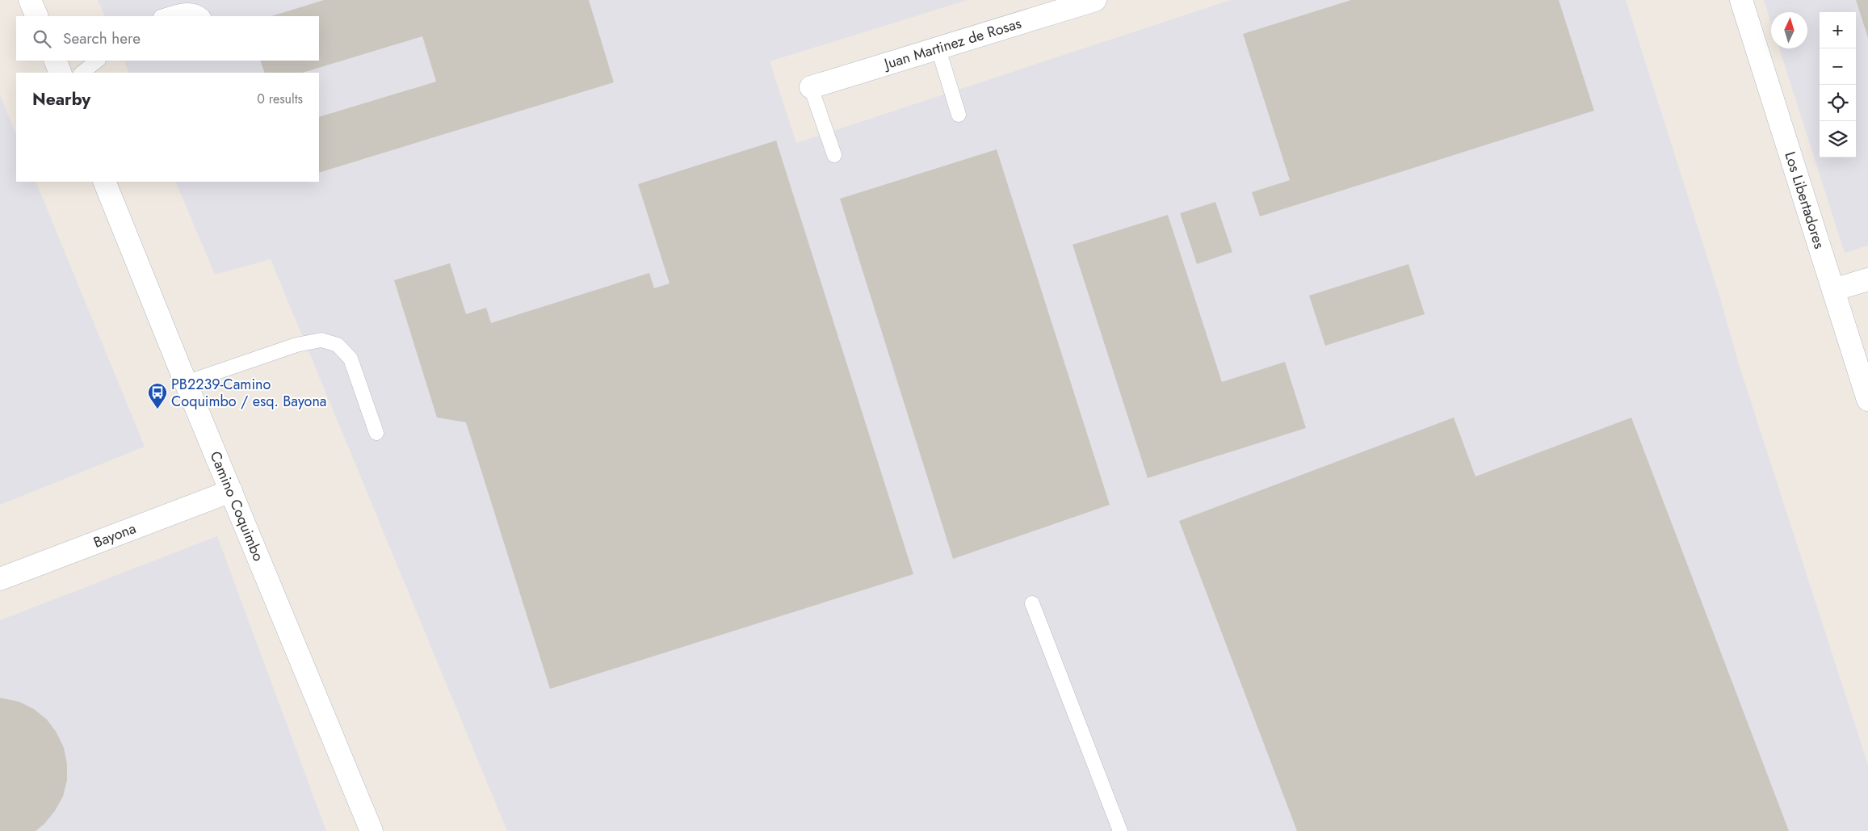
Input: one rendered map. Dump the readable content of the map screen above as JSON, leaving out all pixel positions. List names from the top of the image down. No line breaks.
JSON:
{"streets":{"street":["Juan Martinez de Rosas","Los Libertadores","Camino Coquimbo","Bayona"]},"crossings":[["Camino Coquimbo","Bayona"]],"places":{"bus stop":["PB2239-Camino Coquimbo / esq. Bayona"]},"north":"top","page":{"map_buttons":["+","−"],"search":"Search here","heading":["Nearby","0 results"]}}
